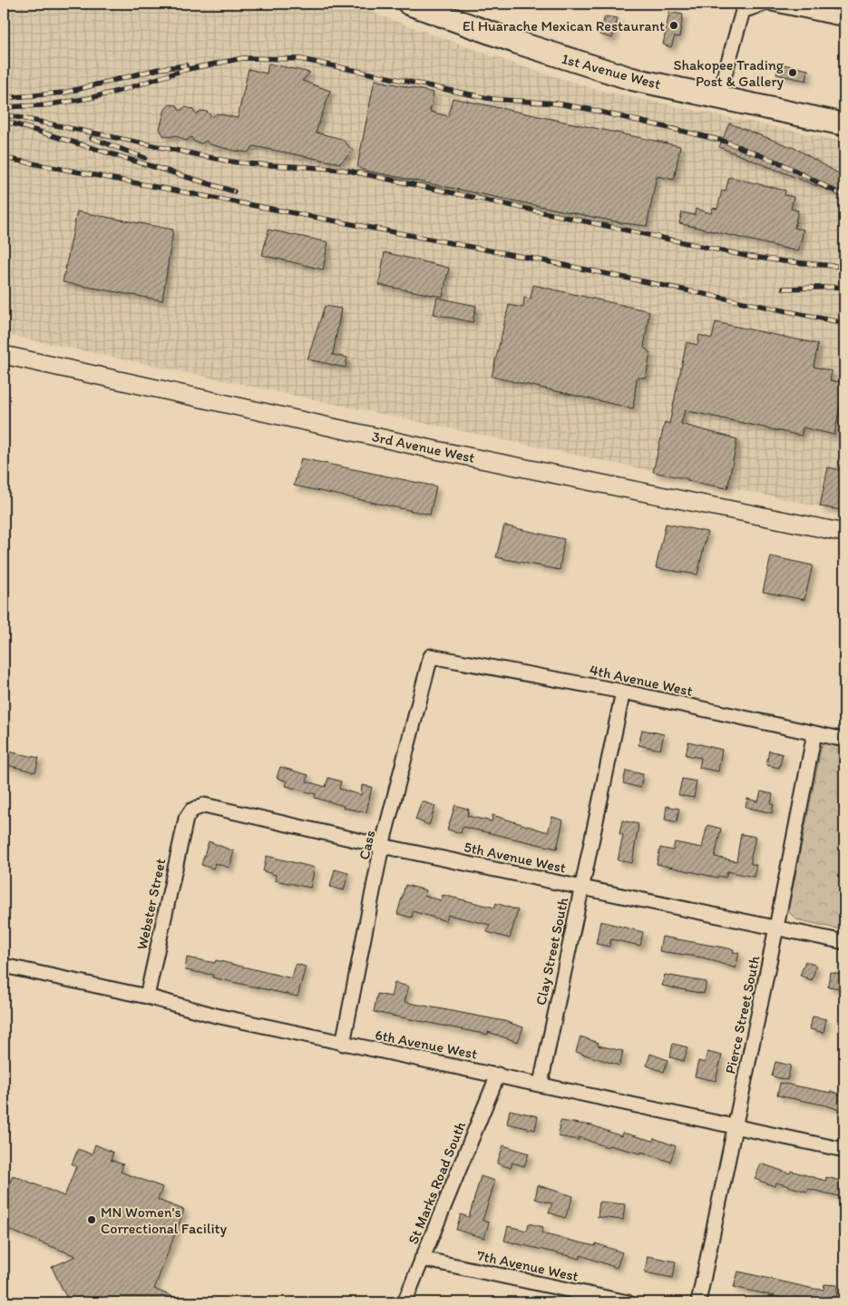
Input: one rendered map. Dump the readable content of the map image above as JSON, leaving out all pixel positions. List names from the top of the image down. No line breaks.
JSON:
{"streets":{"main road":["1st Avenue West"],"street":["3rd Avenue West","4th Avenue West","Cass","5th Avenue West","Webster Street","Clay Street South","Pierce Street South","6th Avenue West","St Marks Road South","7th Avenue West"]},"crossings":[["4th Avenue West","Cass"],["4th Avenue West","Clay Street South"],["4th Avenue West","Pierce Street South"],["Cass","5th Avenue West"],["Cass","6th Avenue West"],["5th Avenue West","Webster Street"],["5th Avenue West","Clay Street South"],["5th Avenue West","Pierce Street South"],["Webster Street","6th Avenue West"],["Clay Street South","6th Avenue West"],["Pierce Street South","6th Avenue West"],["6th Avenue West","St Marks Road South"],["St Marks Road South","7th Avenue West"]],"places":["El Huarache Mexican Restaurant","Shakopee Trading Post & Gallery","MN Women's Correctional Facility"]}
